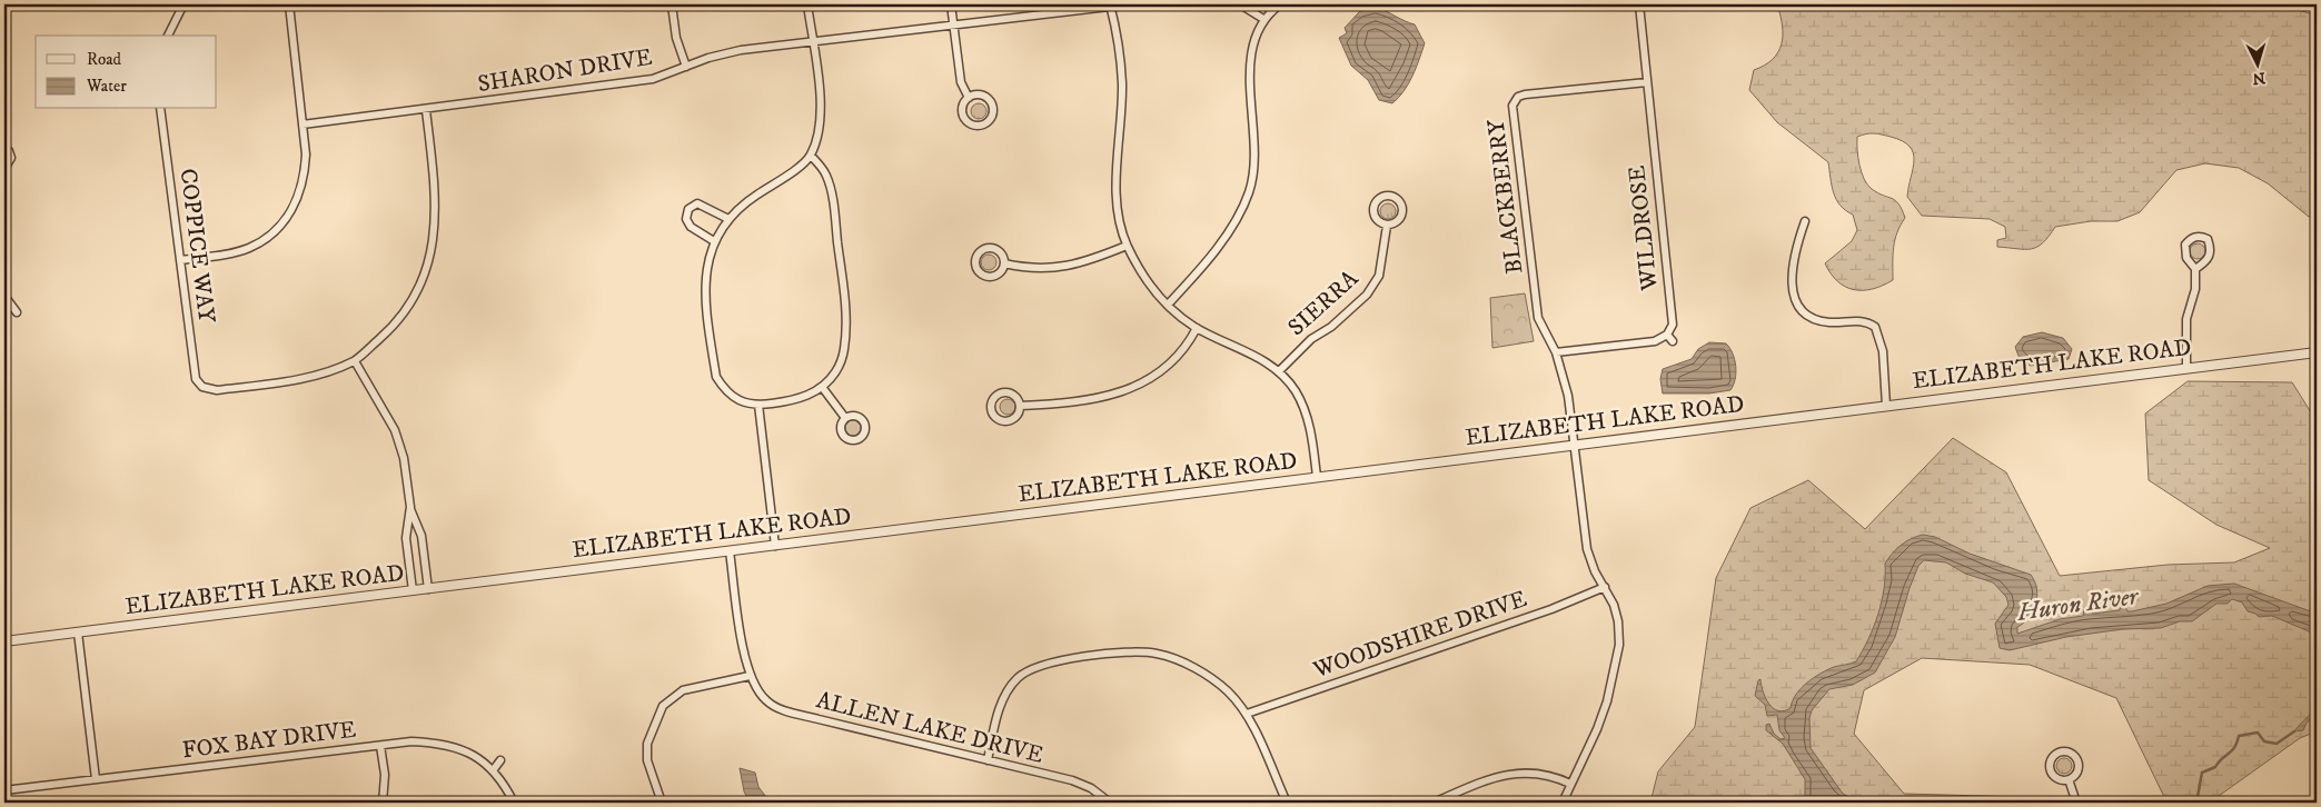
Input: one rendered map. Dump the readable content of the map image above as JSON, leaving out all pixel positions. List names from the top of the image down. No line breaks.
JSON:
{"streets":{"street":["SHARON DRIVE","BLACKBERRY","WILDROSE","COPPICE WAY","SIERRA","ELIZABETH LAKE ROAD","WOODSHIRE DRIVE","ALLEN LAKE DRIVE","FOX BAY DRIVE"]},"crossings":[["BLACKBERRY","WILDROSE"],["ELIZABETH LAKE ROAD","ALLEN LAKE DRIVE"]],"water":["Huron River"],"legend":["Road","Water"],"north":"bottom"}
